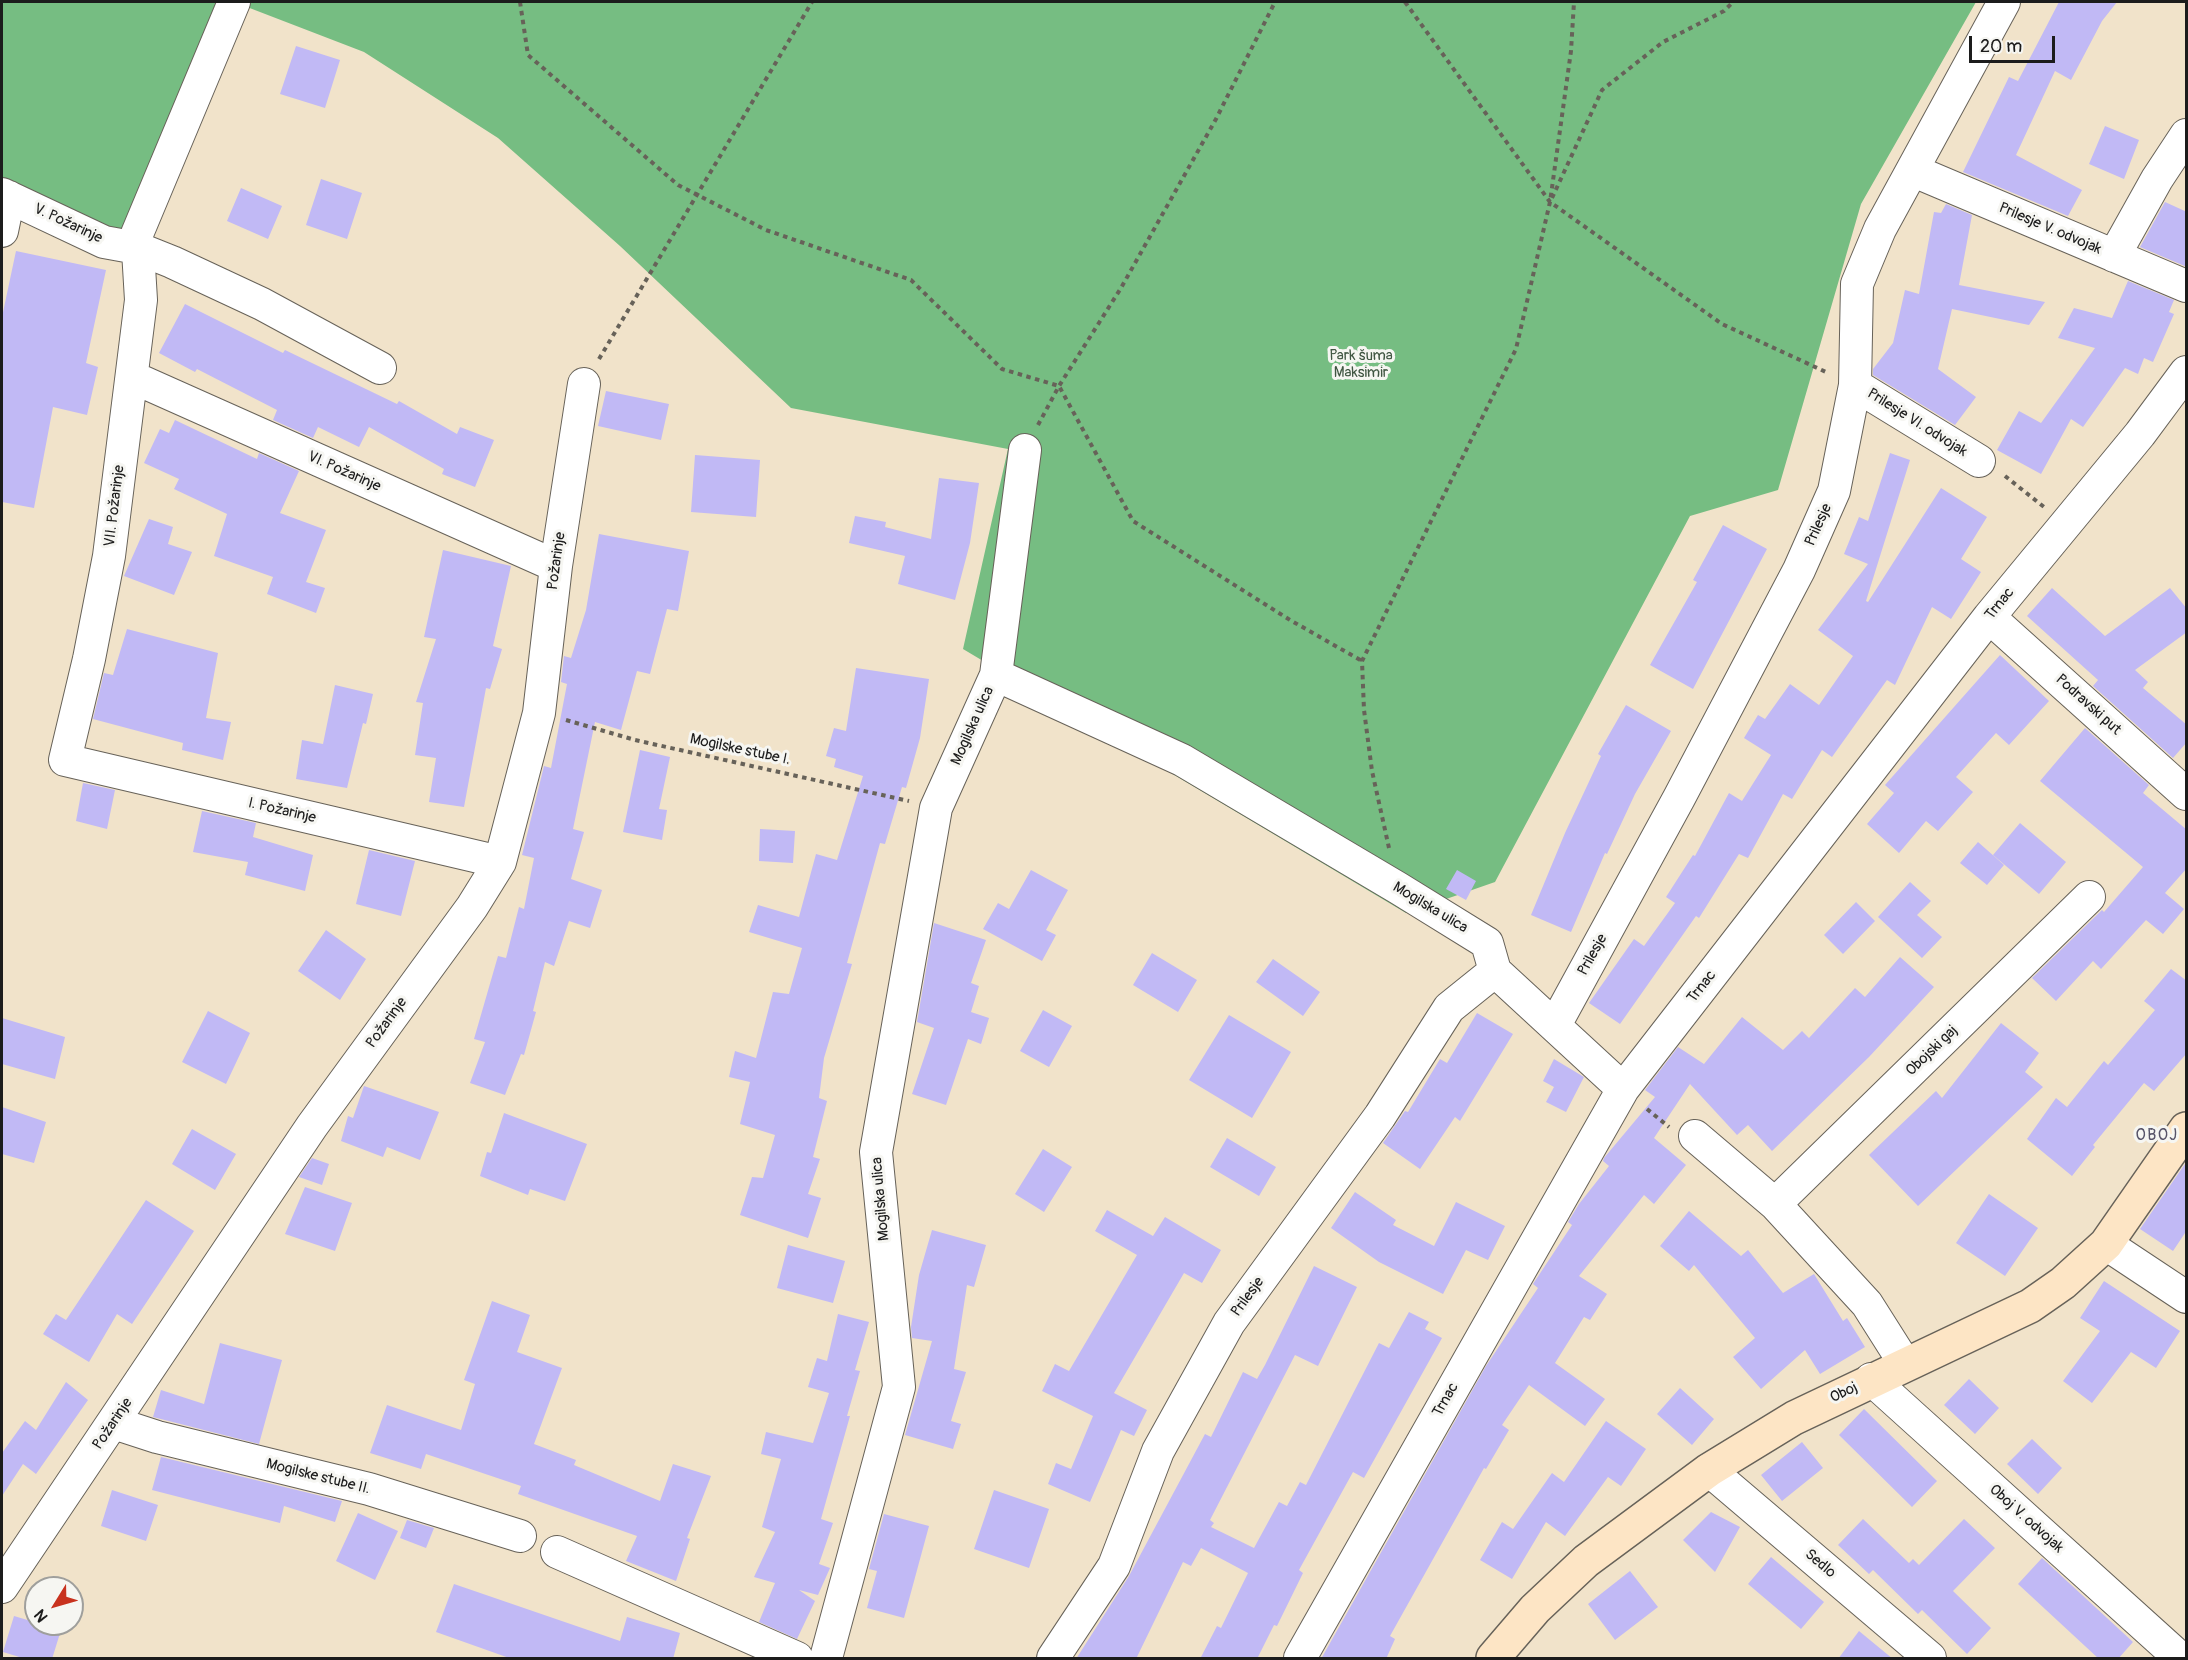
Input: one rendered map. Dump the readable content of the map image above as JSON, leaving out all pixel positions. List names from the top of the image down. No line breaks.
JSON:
{"streets":{"street":["V. Požarinje","Prilesje V. odvojak","Prilesje VI. odvojak","VI. Požarinje","VII. Požarinje","Prilesje","Požarinje","Trnac","Podravski put","Mogilska ulica","I. Požarinje","Obojski gaj","Oboj","Mogilske stube II.","Oboj V. odvojak","Sedlo"],"path":["Mogilske stube I."]},"crossings":[["V. Požarinje","VII. Požarinje"],["Prilesje V. odvojak","Prilesje"],["Prilesje VI. odvojak","Prilesje"],["VI. Požarinje","VII. Požarinje"],["VI. Požarinje","Požarinje"],["VII. Požarinje","I. Požarinje"],["Prilesje","Mogilska ulica"],["Požarinje","Mogilske stube I."],["Požarinje","I. Požarinje"],["Požarinje","Mogilske stube II."],["Trnac","Podravski put"],["Mogilska ulica","Mogilske stube I."],["Oboj","Oboj V. odvojak"],["Oboj","Sedlo"]],"districts":["OBOJ"],"parks":["Park šuma Maksimir"],"scale_bar":"20 m","north":"bottom left"}
